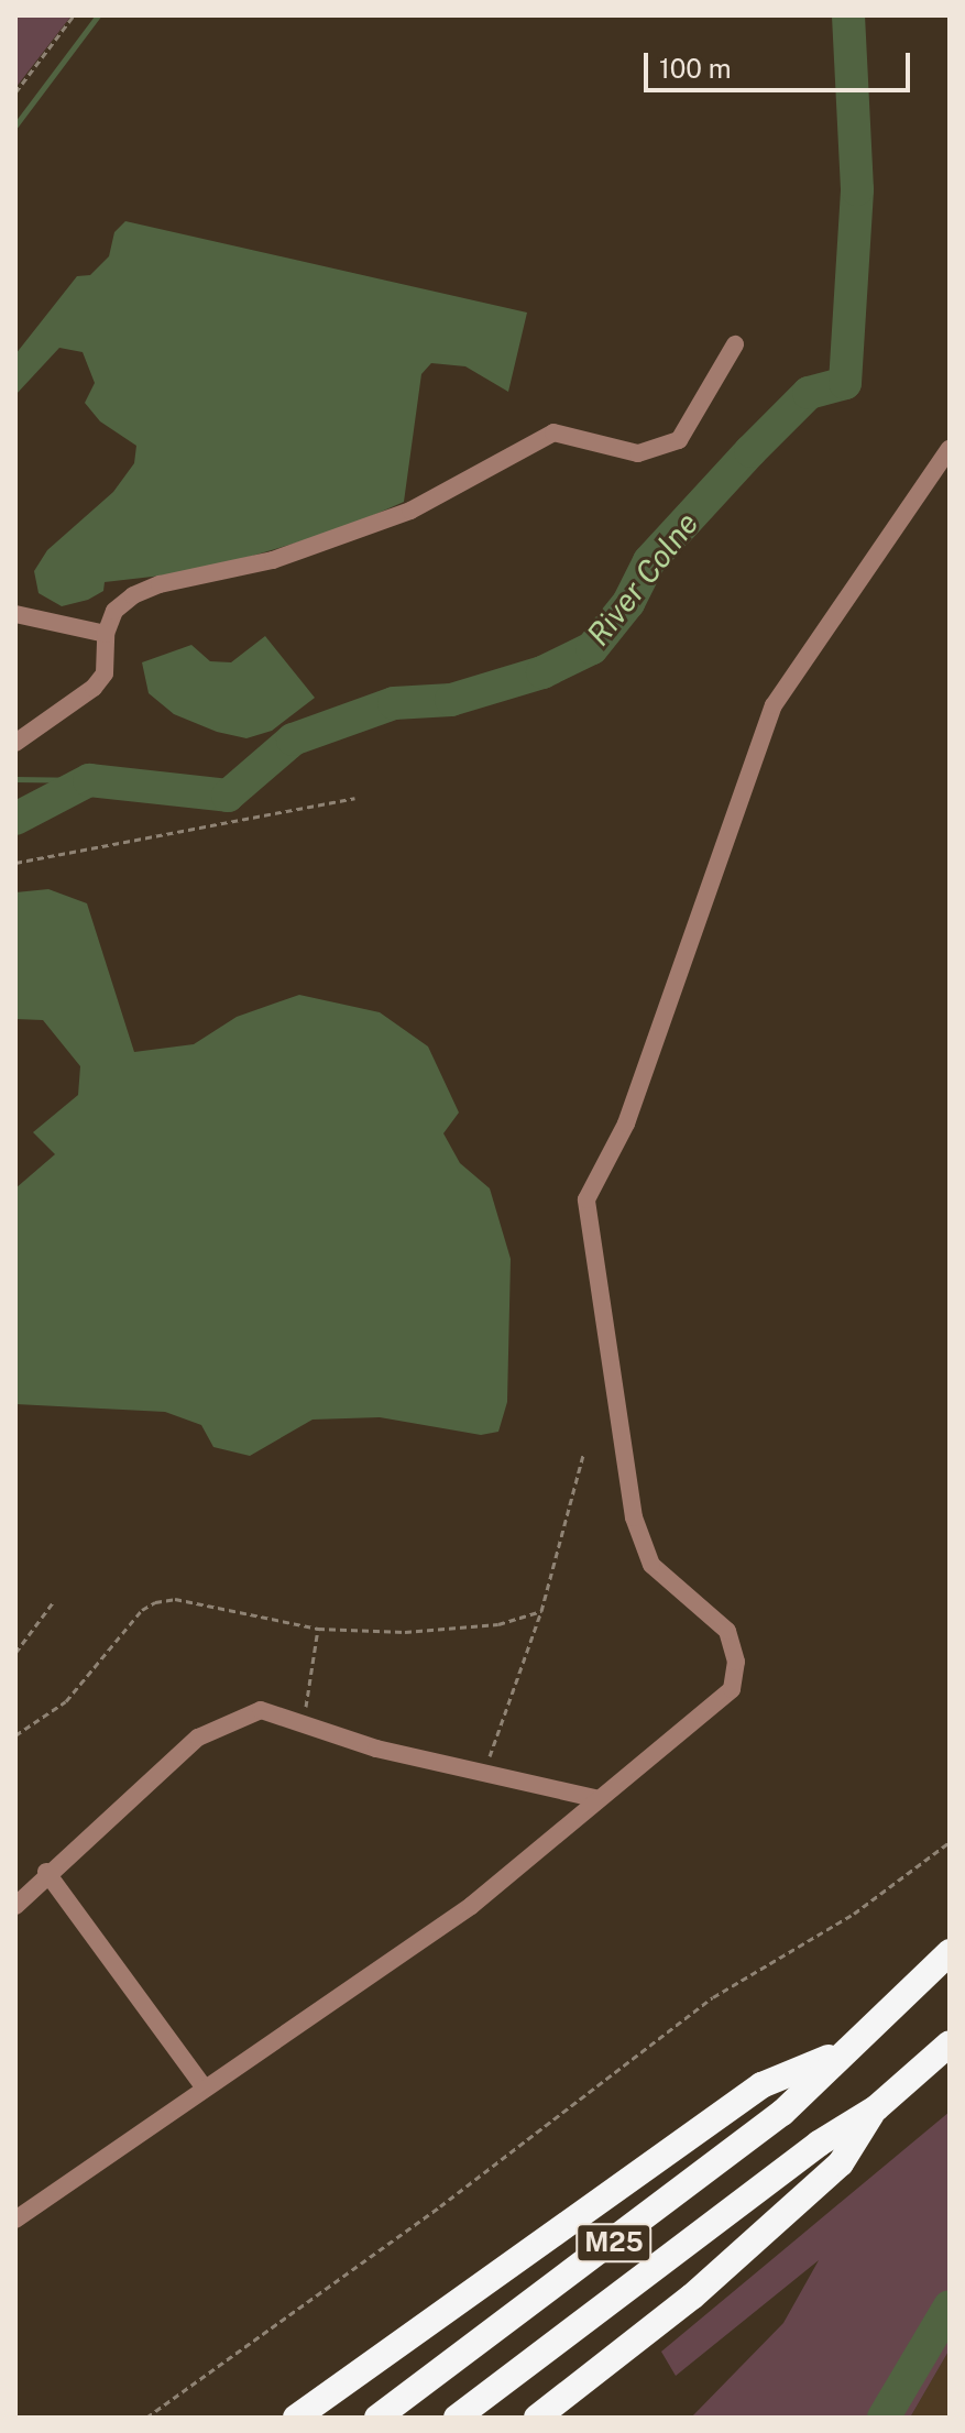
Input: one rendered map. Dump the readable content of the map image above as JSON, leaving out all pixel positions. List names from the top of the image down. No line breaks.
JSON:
{"streets":{"highway":["M25"]},"water":["River Colne"],"scale_bar":"100 m"}
